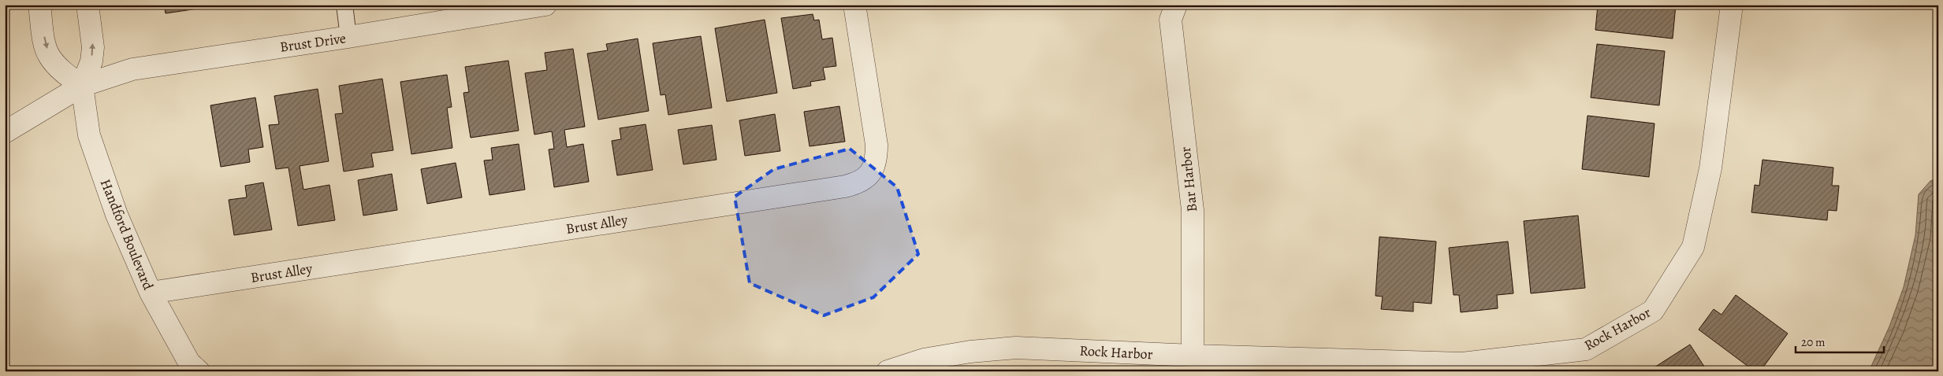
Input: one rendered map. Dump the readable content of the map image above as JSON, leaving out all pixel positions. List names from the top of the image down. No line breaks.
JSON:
{"streets":{"street":["Brust Drive","Bar Harbor","Brust Alley","Handford Boulevard","Rock Harbor"]},"crossings":[["Brust Drive","Handford Boulevard"],["Bar Harbor","Rock Harbor"],["Brust Alley","Handford Boulevard"]],"scale_bar":"20 m"}
